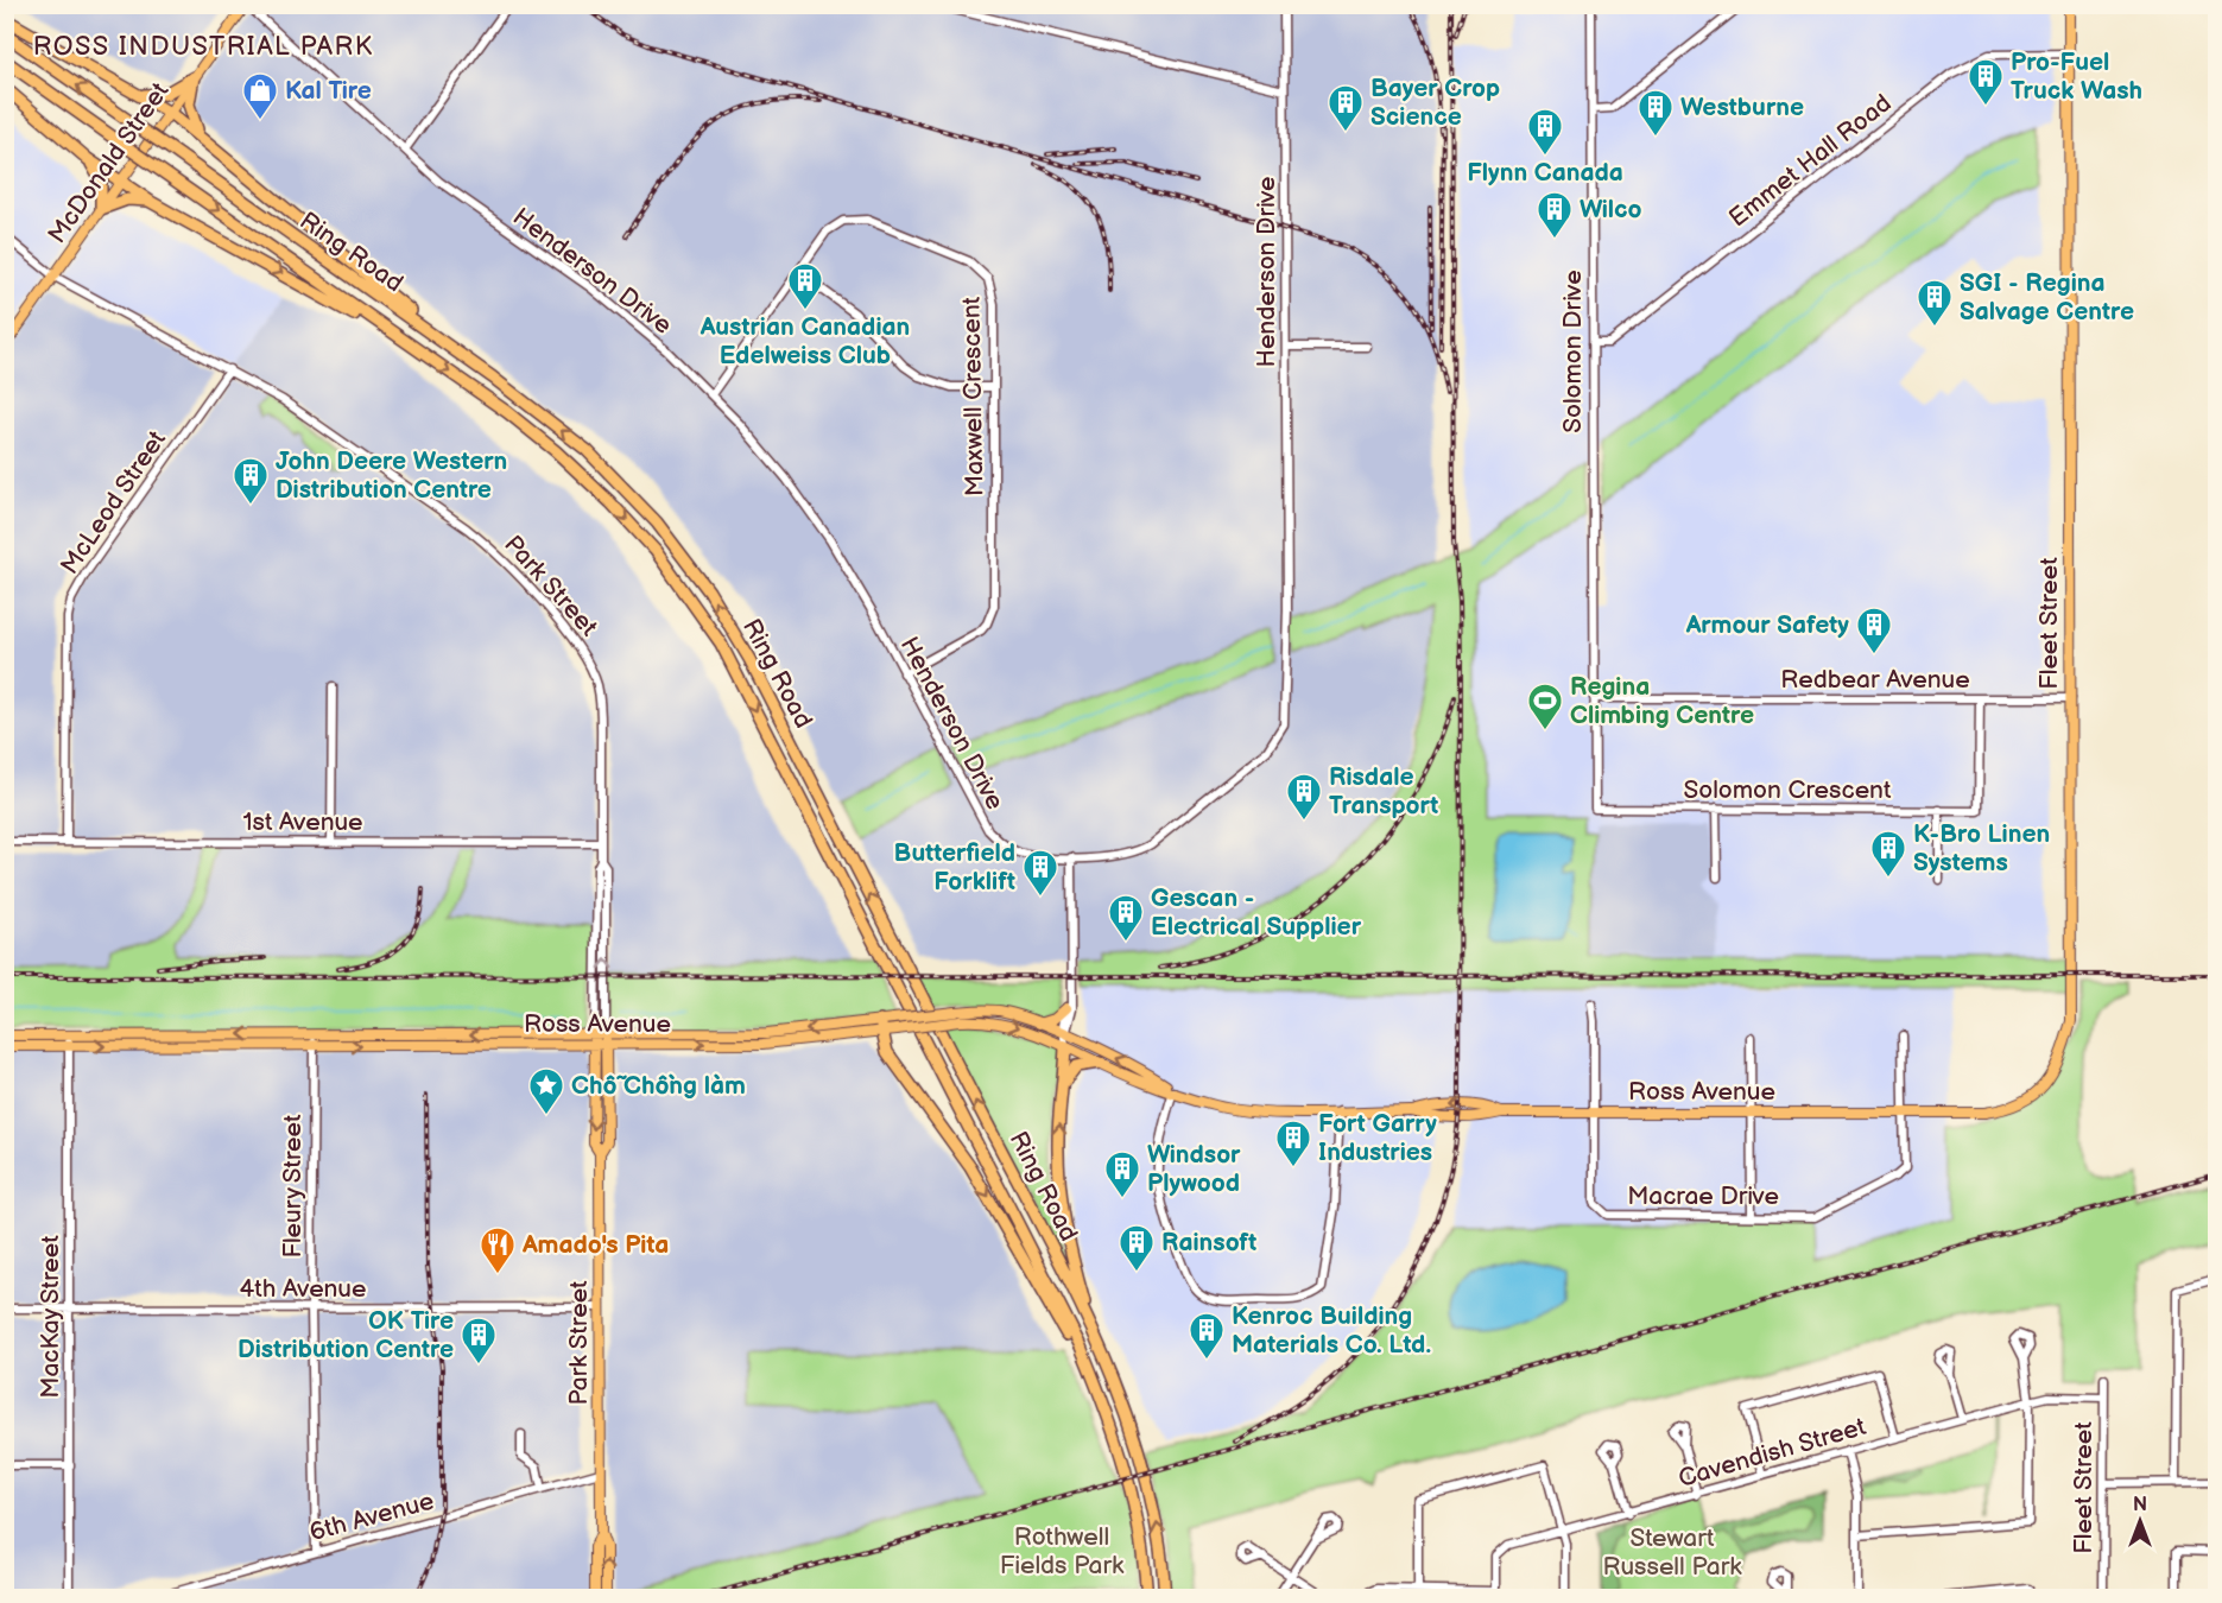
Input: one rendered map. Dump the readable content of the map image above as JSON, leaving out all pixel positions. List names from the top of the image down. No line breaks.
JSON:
{"streets":{"highway":["Ring Road"],"main road":["McDonald Street","Park Street","Fleet Street","Ross Avenue"],"street":["Emmet Hall Road","Henderson Drive","Solomon Drive","Maxwell Crescent","McLeod Street","Redbear Avenue","Solomon Crescent","1st Avenue","Fleury Street","Macrae Drive","4th Avenue","MacKay Street","Cavendish Street","6th Avenue"]},"crossings":[["Emmet Hall Road","Solomon Drive"],["Emmet Hall Road","Fleet Street"],["McDonald Street","Henderson Drive"],["McDonald Street","Park Street"],["Henderson Drive","Maxwell Crescent"],["Solomon Drive","Redbear Avenue"],["Solomon Drive","Solomon Crescent"],["McLeod Street","Park Street"],["McLeod Street","1st Avenue"],["Park Street","1st Avenue"],["Park Street","Ross Avenue"],["Park Street","4th Avenue"],["Park Street","6th Avenue"],["Fleet Street","Redbear Avenue"],["Fleet Street","Ross Avenue"],["Fleet Street","Macrae Drive"],["Fleet Street","Cavendish Street"],["Redbear Avenue","Solomon Crescent"],["Ross Avenue","Fleury Street"],["Ross Avenue","Macrae Drive"],["Ross Avenue","MacKay Street"],["Fleury Street","4th Avenue"],["Fleury Street","6th Avenue"],["4th Avenue","MacKay Street"]],"districts":["ROSS INDUSTRIAL PARK"],"parks":["Rothwell Fields Park","Stewart Russell Park"],"places":{"building":["Pro-Fuel Truck Wash","Bayer Crop Science","Westburne","Flynn Canada","Wilco","Austrian Canadian Edelweiss Club","SGI - Regina Salvage Centre","John Deere Western Distribution Centre","Armour Safety","Risdale Transport","K-Bro Linen Systems","Butterfield Forklift","Gescan - Electrical Supplier","Fort Garry Industries","Windsor Plywood","Rainsoft","Kenroc Building Materials Co. Ltd.","OK Tire Distribution Centre"],"shop":["Kal Tire"],"sports":["Regina Climbing Centre"],"place":["Chỗ Chồng làm"],"restaurant":["Amado's Pita"]},"north":"top"}
